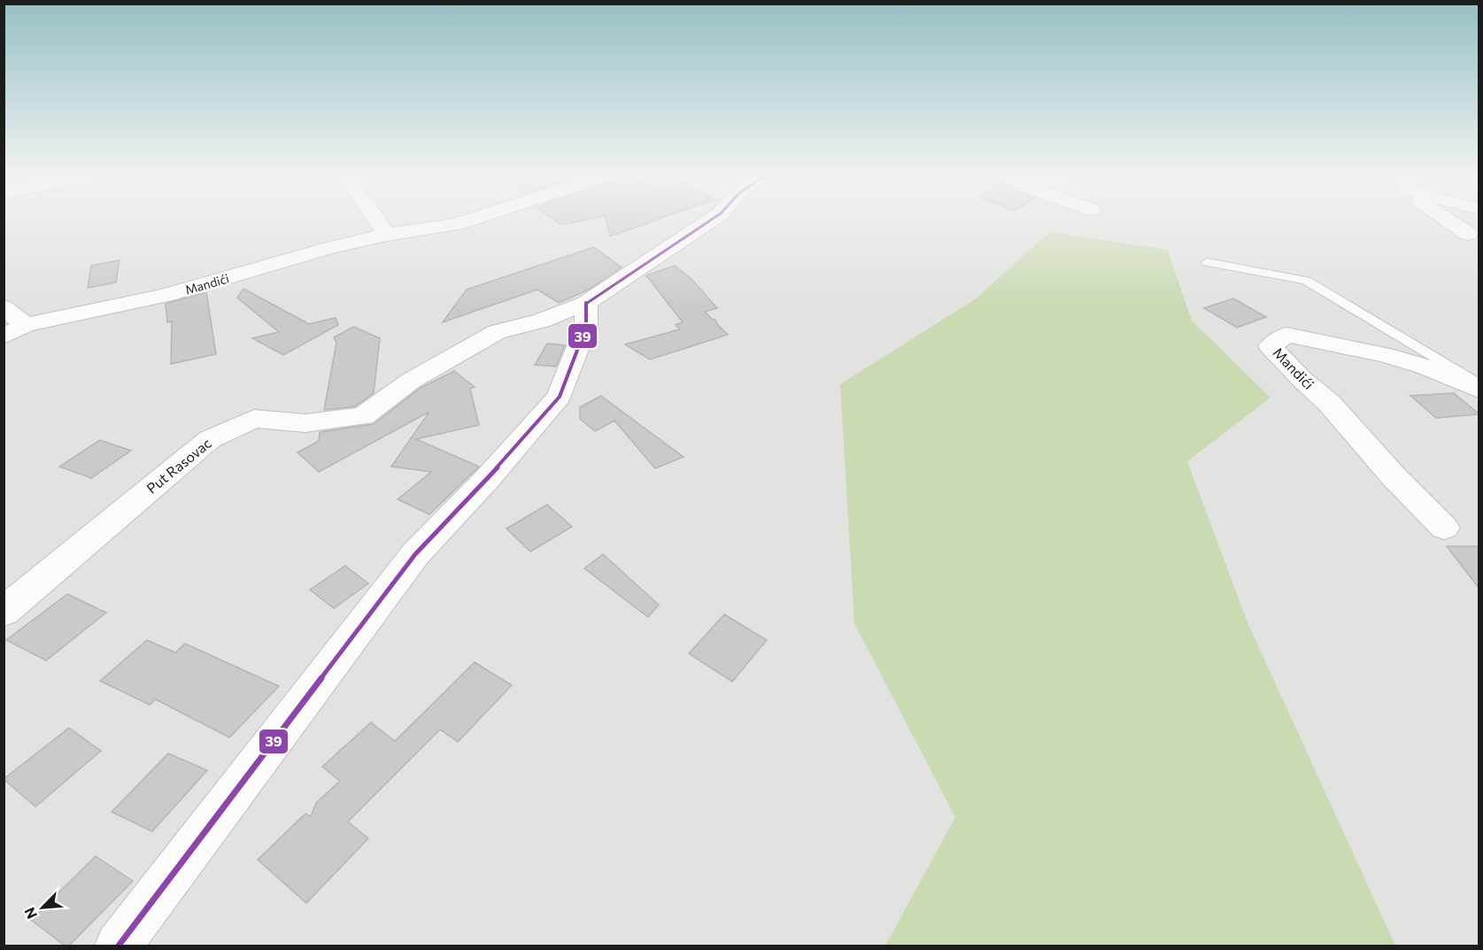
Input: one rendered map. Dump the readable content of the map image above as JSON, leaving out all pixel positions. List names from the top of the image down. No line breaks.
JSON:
{"streets":{"street":["Mandići","Put Rasovac"]},"lines":["transit line 39"],"north":"bottom left"}
